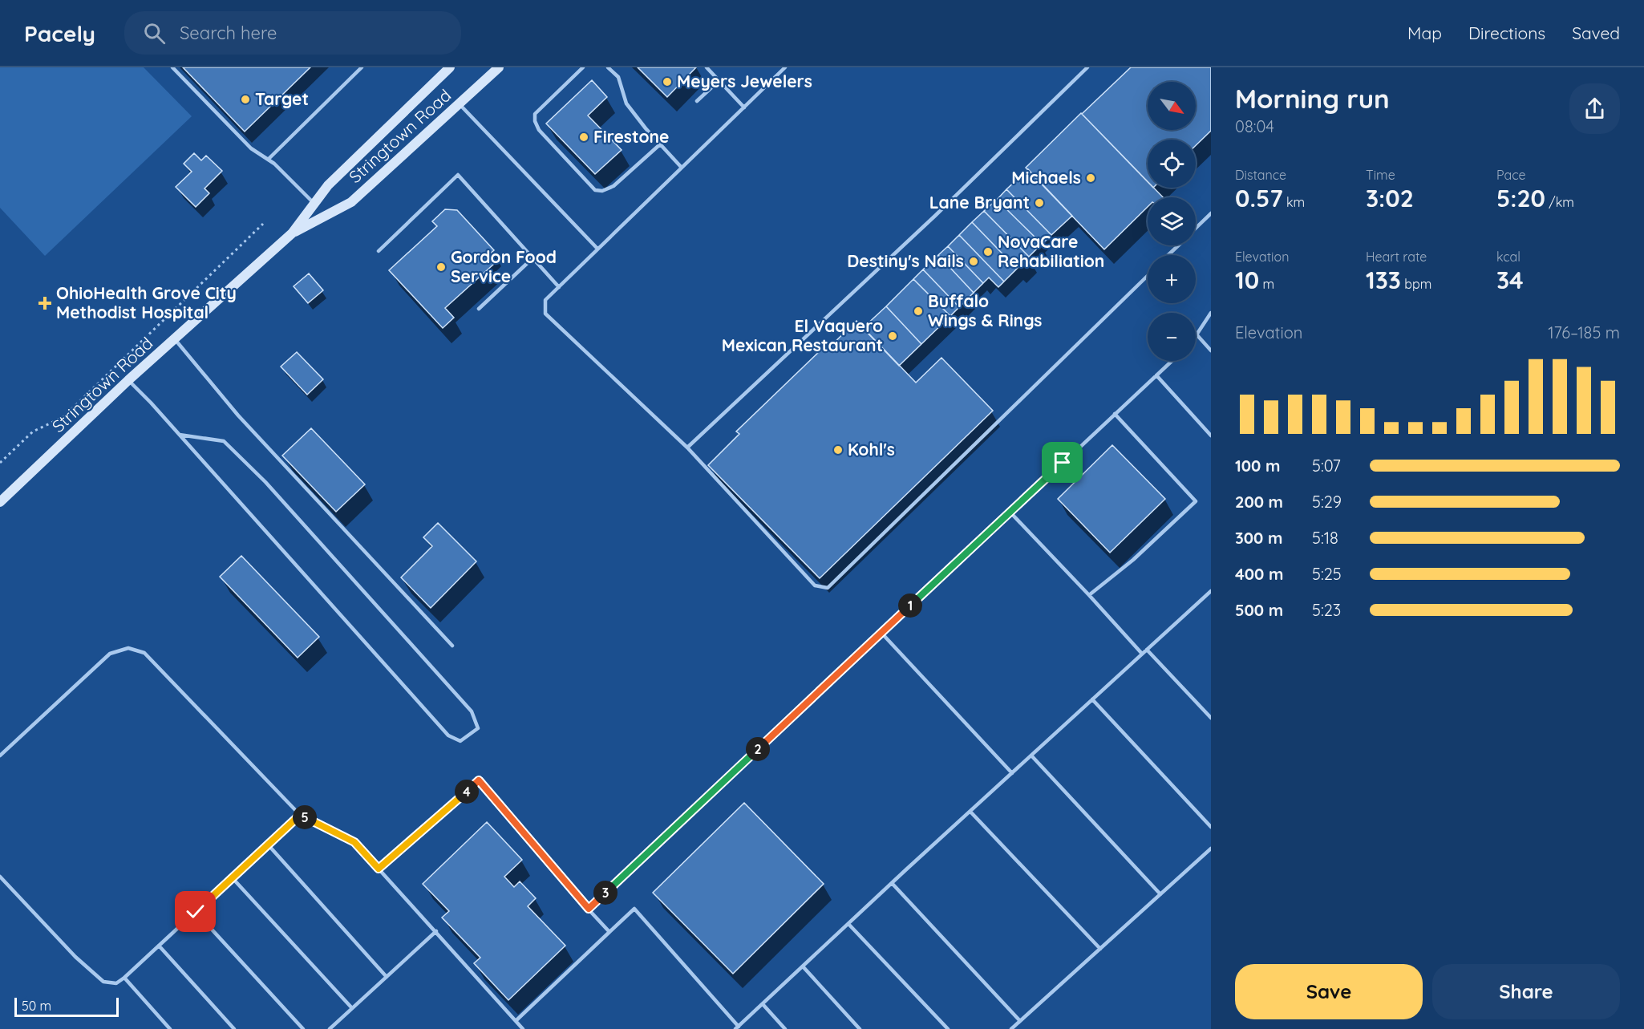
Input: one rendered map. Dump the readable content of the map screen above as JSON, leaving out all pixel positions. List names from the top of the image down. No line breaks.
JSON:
{"streets":{"main road":["Stringtown Road"]},"places":{"other":["Meyers Jewelers","Target","Firestone","Michaels","Lane Bryant","NovaCare Rehabiliation","Destiny's Nails","Gordon Food Service","Buffalo Wings & Rings","El Vaquero Mexican Restaurant","Kohl's"],"health":["OhioHealth Grove City Methodist Hospital"]},"scale_bar":"50 m","north":"bottom right","page":{"header":"Pacely","search":"Search here","nav":["Map","Directions","Saved"],"heading":["Morning run","08:04"],"map_buttons":["+","−"],"stats":[["Distance","0.57 km"],["Time","3:02"],["Pace","5:20 /km"],["Elevation","10 m"],["Heart rate","133 bpm"],["kcal","34"]],"chart":["Elevation","176–185 m"],"list":[{"name":"100 m","note":"5:07"},{"name":"200 m","note":"5:29"},{"name":"300 m","note":"5:18"},{"name":"400 m","note":"5:25"},{"name":"500 m","note":"5:23"}],"pins":["1","2","4","5","3"],"buttons":["Save","Share"],"scale":"50 m"}}
